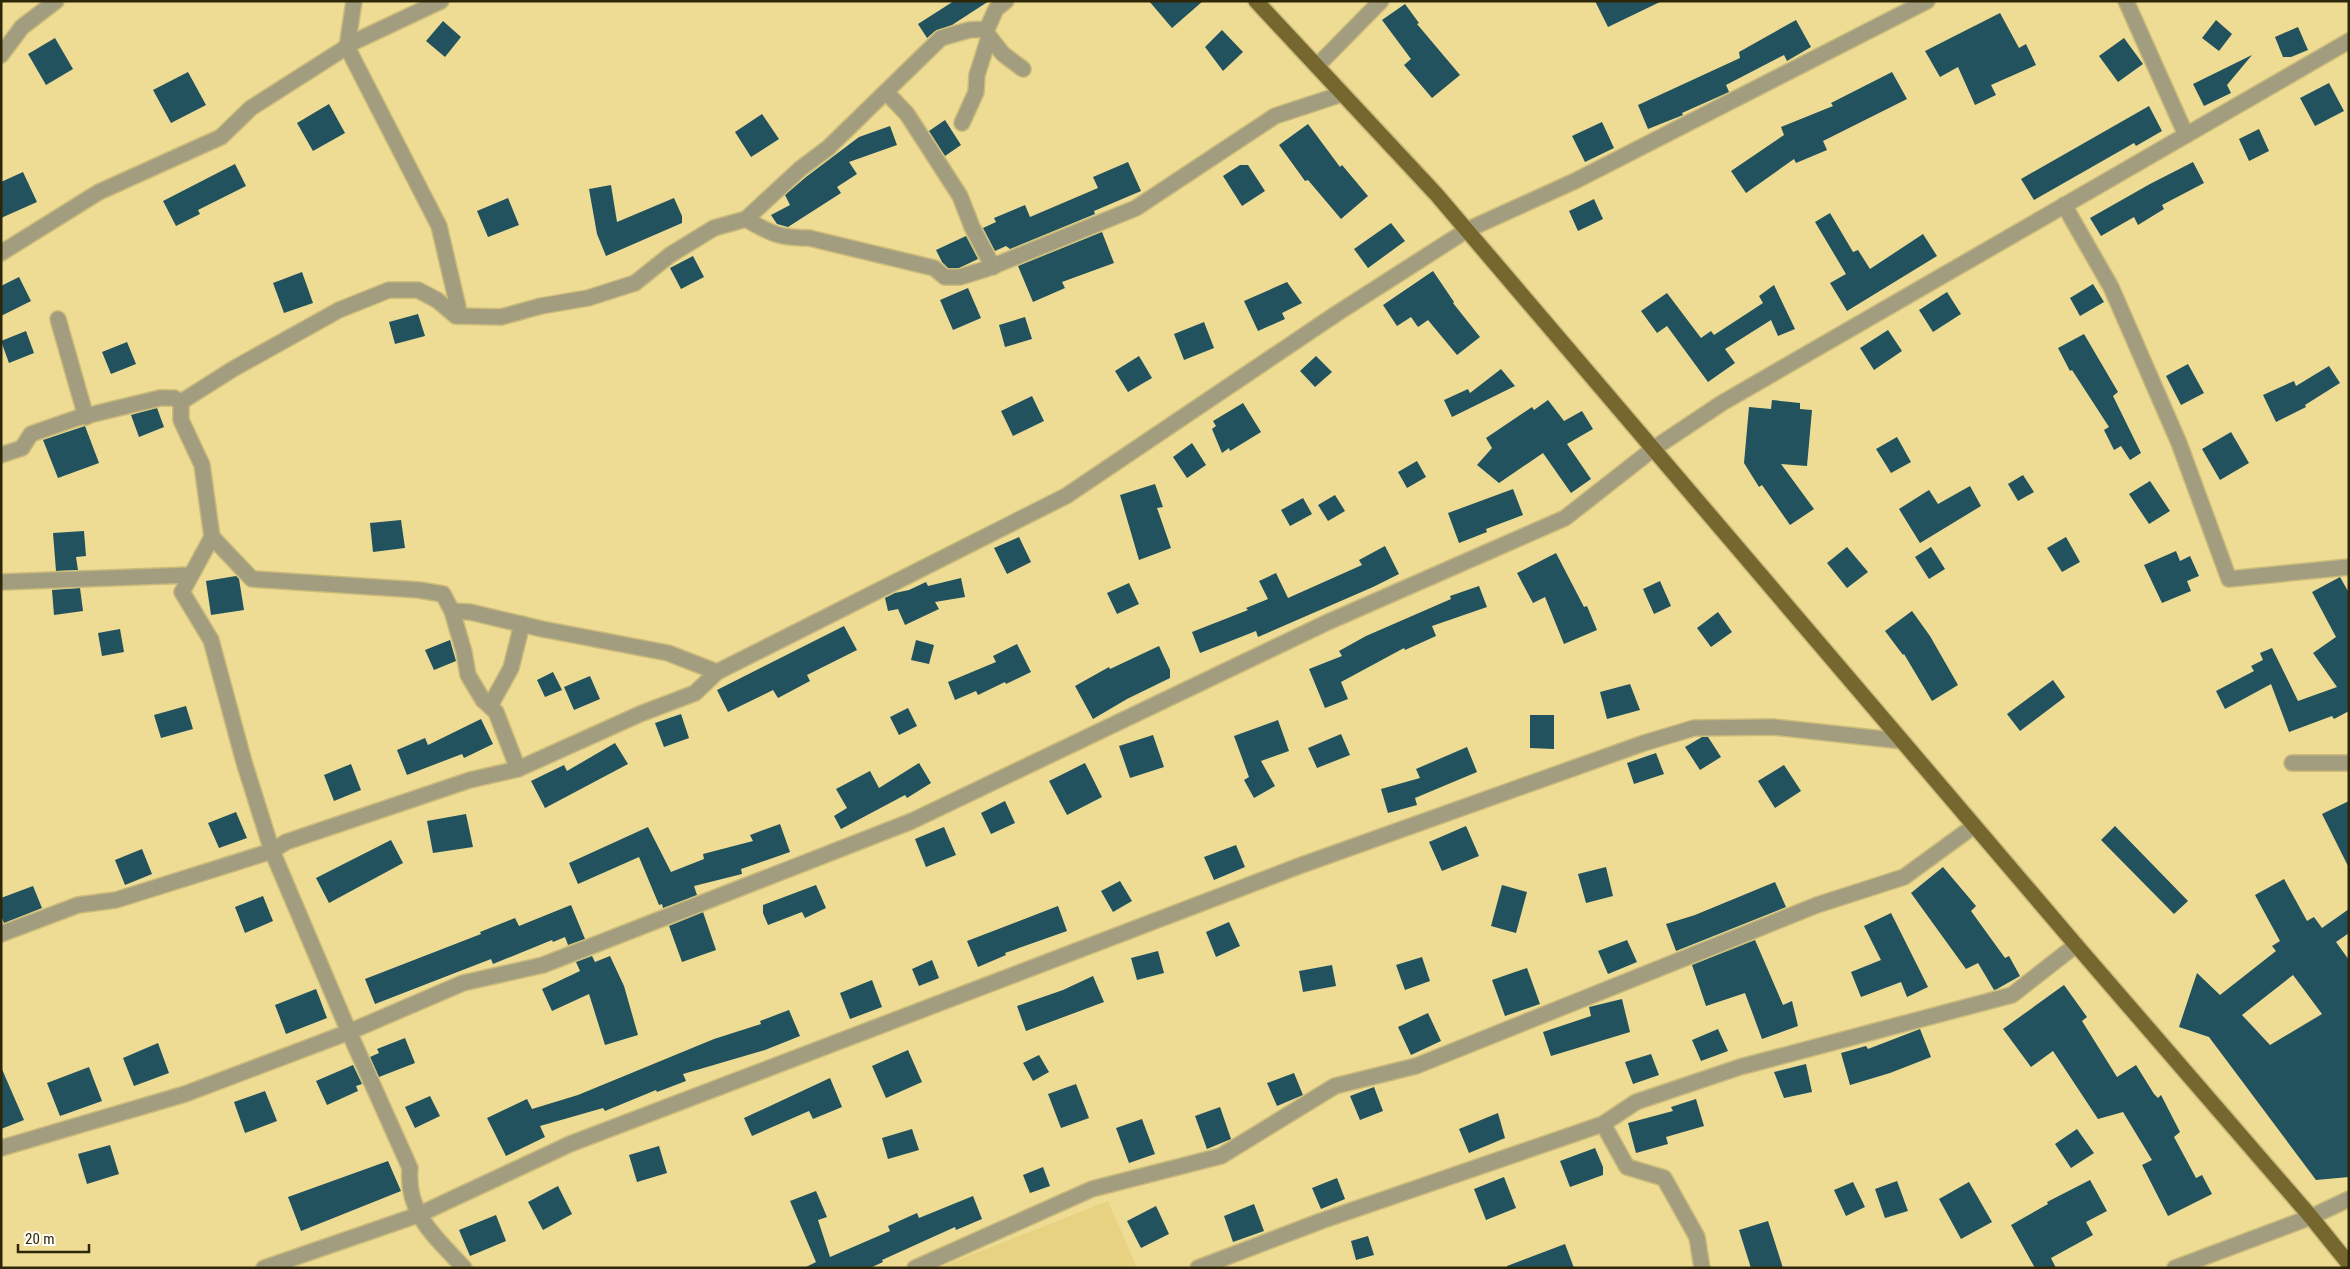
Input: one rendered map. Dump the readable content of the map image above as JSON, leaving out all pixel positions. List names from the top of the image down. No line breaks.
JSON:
{"scale_bar":"20 m"}
